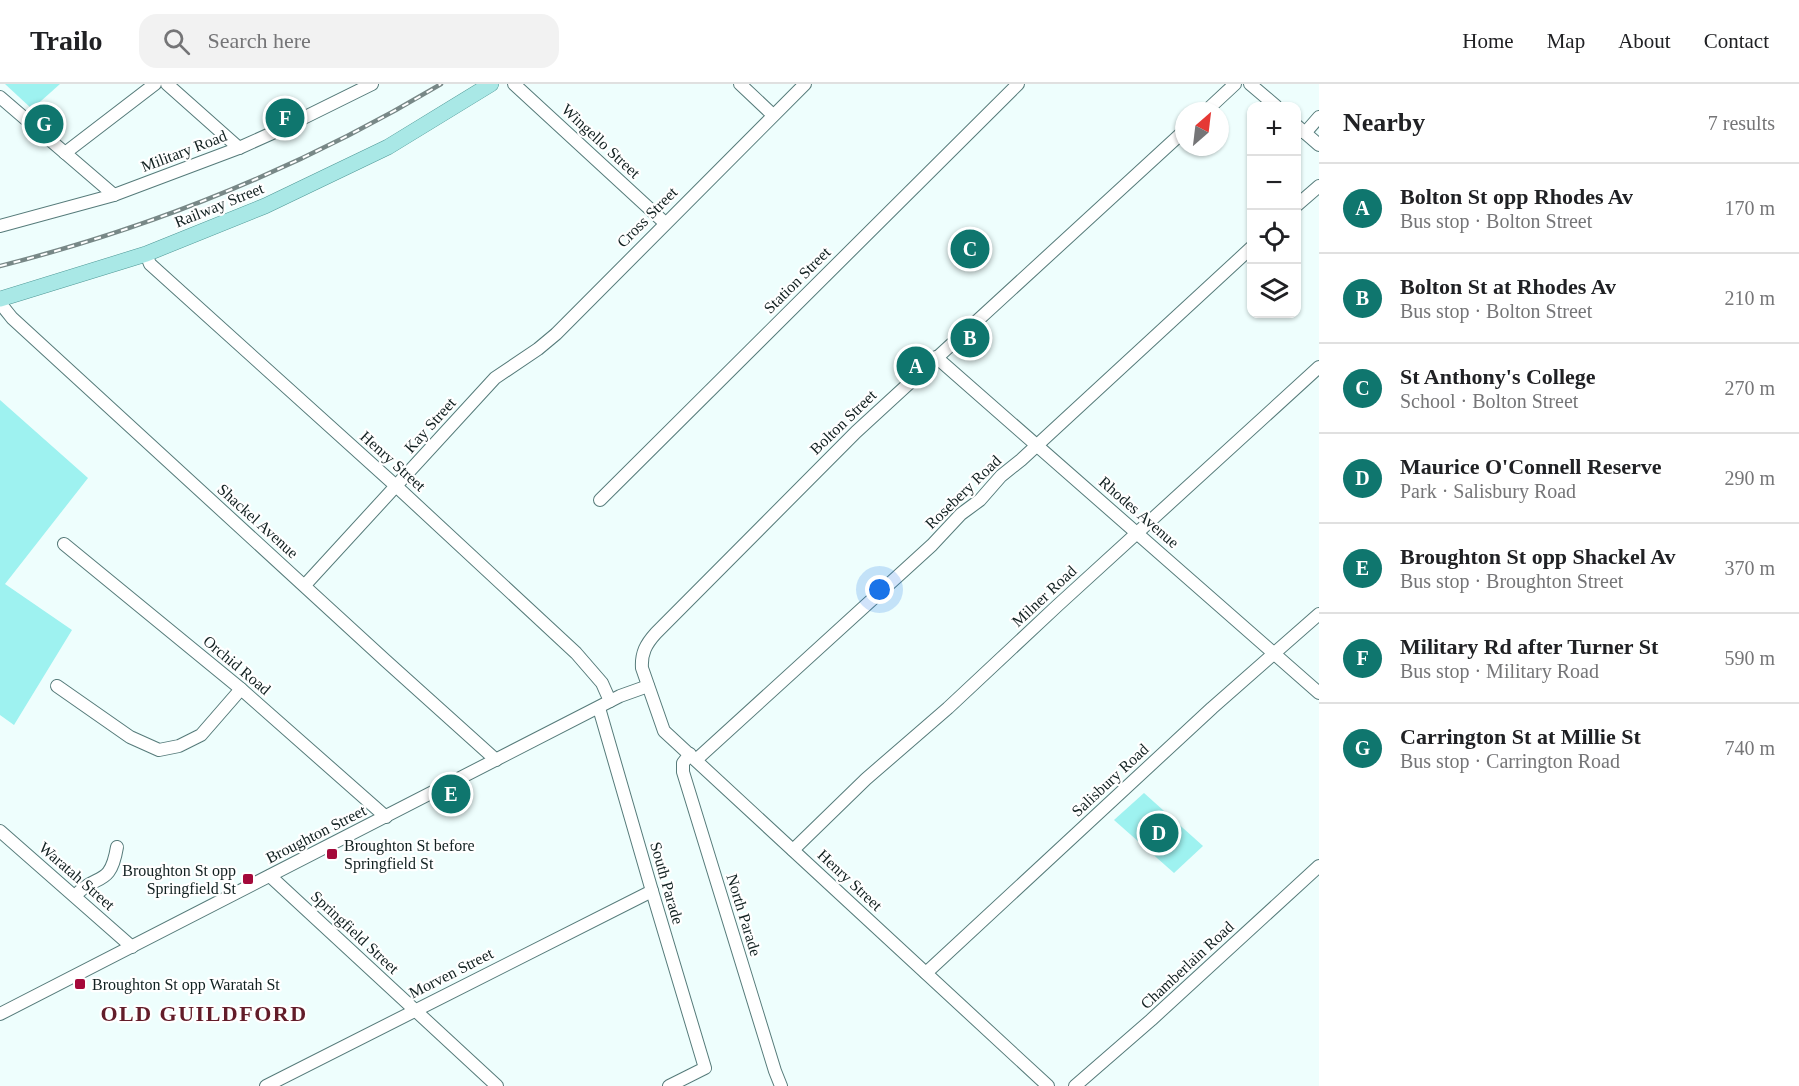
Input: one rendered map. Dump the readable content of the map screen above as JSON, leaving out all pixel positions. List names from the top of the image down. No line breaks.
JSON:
{"streets":{"main road":["Railway Street"],"street":["Wingello Street","Military Road","Cross Street","Station Street","Bolton Street","Kay Street","Henry Street","Rosebery Road","Rhodes Avenue","Shackel Avenue","Milner Road","Orchid Road","Salisbury Road","Broughton Street","Waratah Street","South Parade","North Parade","Springfield Street","Chamberlain Road","Morven Street"]},"crossings":[["Wingello Street","Cross Street"],["Railway Street","Henry Street"],["Cross Street","Kay Street"],["Bolton Street","Henry Street"],["Bolton Street","Rhodes Avenue"],["Bolton Street","Broughton Street"],["Kay Street","Henry Street"],["Kay Street","Shackel Avenue"],["Henry Street","Rosebery Road"],["Henry Street","Milner Road"],["Henry Street","Salisbury Road"],["Henry Street","Broughton Street"],["Henry Street","South Parade"],["Henry Street","North Parade"],["Rosebery Road","Rhodes Avenue"],["Rosebery Road","North Parade"],["Rhodes Avenue","Milner Road"],["Rhodes Avenue","Salisbury Road"],["Shackel Avenue","Broughton Street"],["Orchid Road","Broughton Street"],["Broughton Street","Waratah Street"],["Broughton Street","South Parade"],["Broughton Street","Springfield Street"],["South Parade","Morven Street"],["Springfield Street","Morven Street"]],"districts":["OLD GUILDFORD"],"places":{"transit":["Broughton St before Springfield St","Broughton St opp Springfield St","Broughton St opp Waratah St"]},"north":"top right","page":{"header":"Trailo","search":"Search here","nav":["Home","Map","About","Contact"],"heading":["Nearby","7 results"],"pins":["F","G","C","B","A","E","D"],"map_buttons":["+","−"],"list":[{"mark":"A","name":"Bolton St opp Rhodes Av","note":"Bus stop · Bolton Street","value":"170 m"},{"mark":"B","name":"Bolton St at Rhodes Av","note":"Bus stop · Bolton Street","value":"210 m"},{"mark":"C","name":"St Anthony's College","note":"School · Bolton Street","value":"270 m"},{"mark":"D","name":"Maurice O'Connell Reserve","note":"Park · Salisbury Road","value":"290 m"},{"mark":"E","name":"Broughton St opp Shackel Av","note":"Bus stop · Broughton Street","value":"370 m"},{"mark":"F","name":"Military Rd after Turner St","note":"Bus stop · Military Road","value":"590 m"},{"mark":"G","name":"Carrington St at Millie St","note":"Bus stop · Carrington Road","value":"740 m"}]}}
